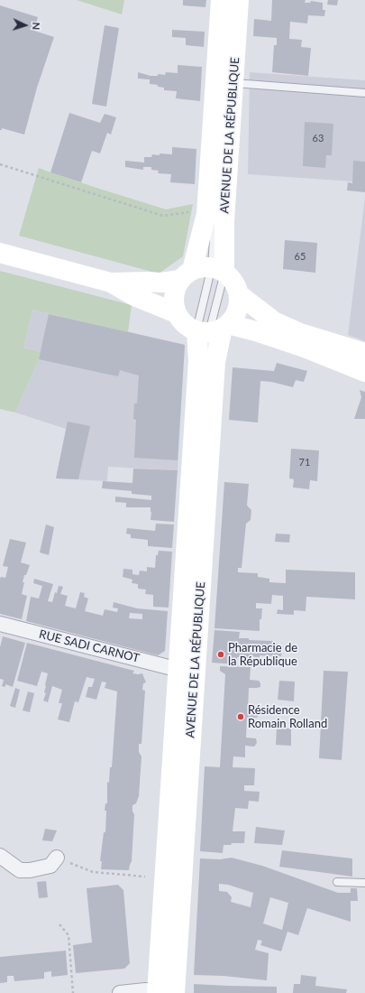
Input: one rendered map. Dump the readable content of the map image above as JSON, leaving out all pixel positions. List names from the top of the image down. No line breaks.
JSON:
{"streets":{"main road":["AVENUE DE LA RÉPUBLIQUE"],"street":["RUE SADI CARNOT"]},"crossings":[["AVENUE DE LA RÉPUBLIQUE","RUE SADI CARNOT"]],"places":["Pharmacie de la République","Résidence Romain Rolland"],"house_numbers":["63","65","71"],"north":"right"}
